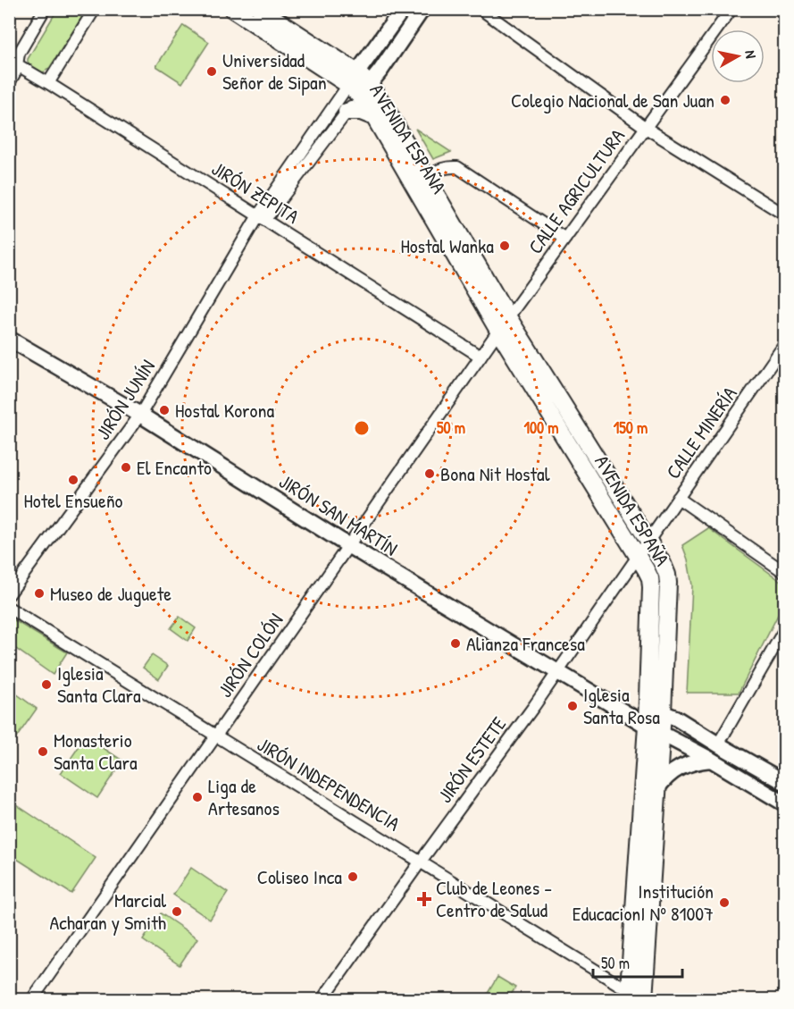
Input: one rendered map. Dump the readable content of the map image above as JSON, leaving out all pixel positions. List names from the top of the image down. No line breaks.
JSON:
{"streets":{"main road":["AVENIDA ESPAÑA"],"street":["CALLE AGRICULTURA","JIRÓN ZEPITA","JIRÓN JUNÍN","CALLE MINERÍA","JIRÓN SAN MARTÍN","JIRÓN COLÓN","JIRÓN ESTETE","JIRÓN INDEPENDENCIA"]},"crossings":[["AVENIDA ESPAÑA","CALLE AGRICULTURA"],["AVENIDA ESPAÑA","JIRÓN JUNÍN"],["AVENIDA ESPAÑA","CALLE MINERÍA"],["AVENIDA ESPAÑA","JIRÓN SAN MARTÍN"],["AVENIDA ESPAÑA","JIRÓN COLÓN"],["AVENIDA ESPAÑA","JIRÓN ESTETE"],["AVENIDA ESPAÑA","JIRÓN INDEPENDENCIA"],["JIRÓN ZEPITA","JIRÓN JUNÍN"],["JIRÓN ZEPITA","JIRÓN COLÓN"],["JIRÓN JUNÍN","JIRÓN SAN MARTÍN"],["CALLE MINERÍA","JIRÓN ESTETE"],["JIRÓN SAN MARTÍN","JIRÓN COLÓN"],["JIRÓN SAN MARTÍN","JIRÓN ESTETE"],["JIRÓN COLÓN","JIRÓN INDEPENDENCIA"],["JIRÓN ESTETE","JIRÓN INDEPENDENCIA"]],"places":{"other":["Universidad Señor de Sipan","Colegio Nacional de San Juan","Hostal Wanka","Hostal Korona","El Encanto","Bona Nit Hostal","Hotel Ensueño","Museo de Juguete","Alianza Francesa","Iglesia Santa Clara","Iglesia Santa Rosa","Monasterio Santa Clara","Liga de Artesanos","Coliseo Inca","Institución EducacionI Nº 81007","Marcial Acharan y Smith"],"health":["Club de Leones - Centro de Salud"]},"scale_bar":"50 m","north":"right","rings":["50 m","100 m","150 m"]}
